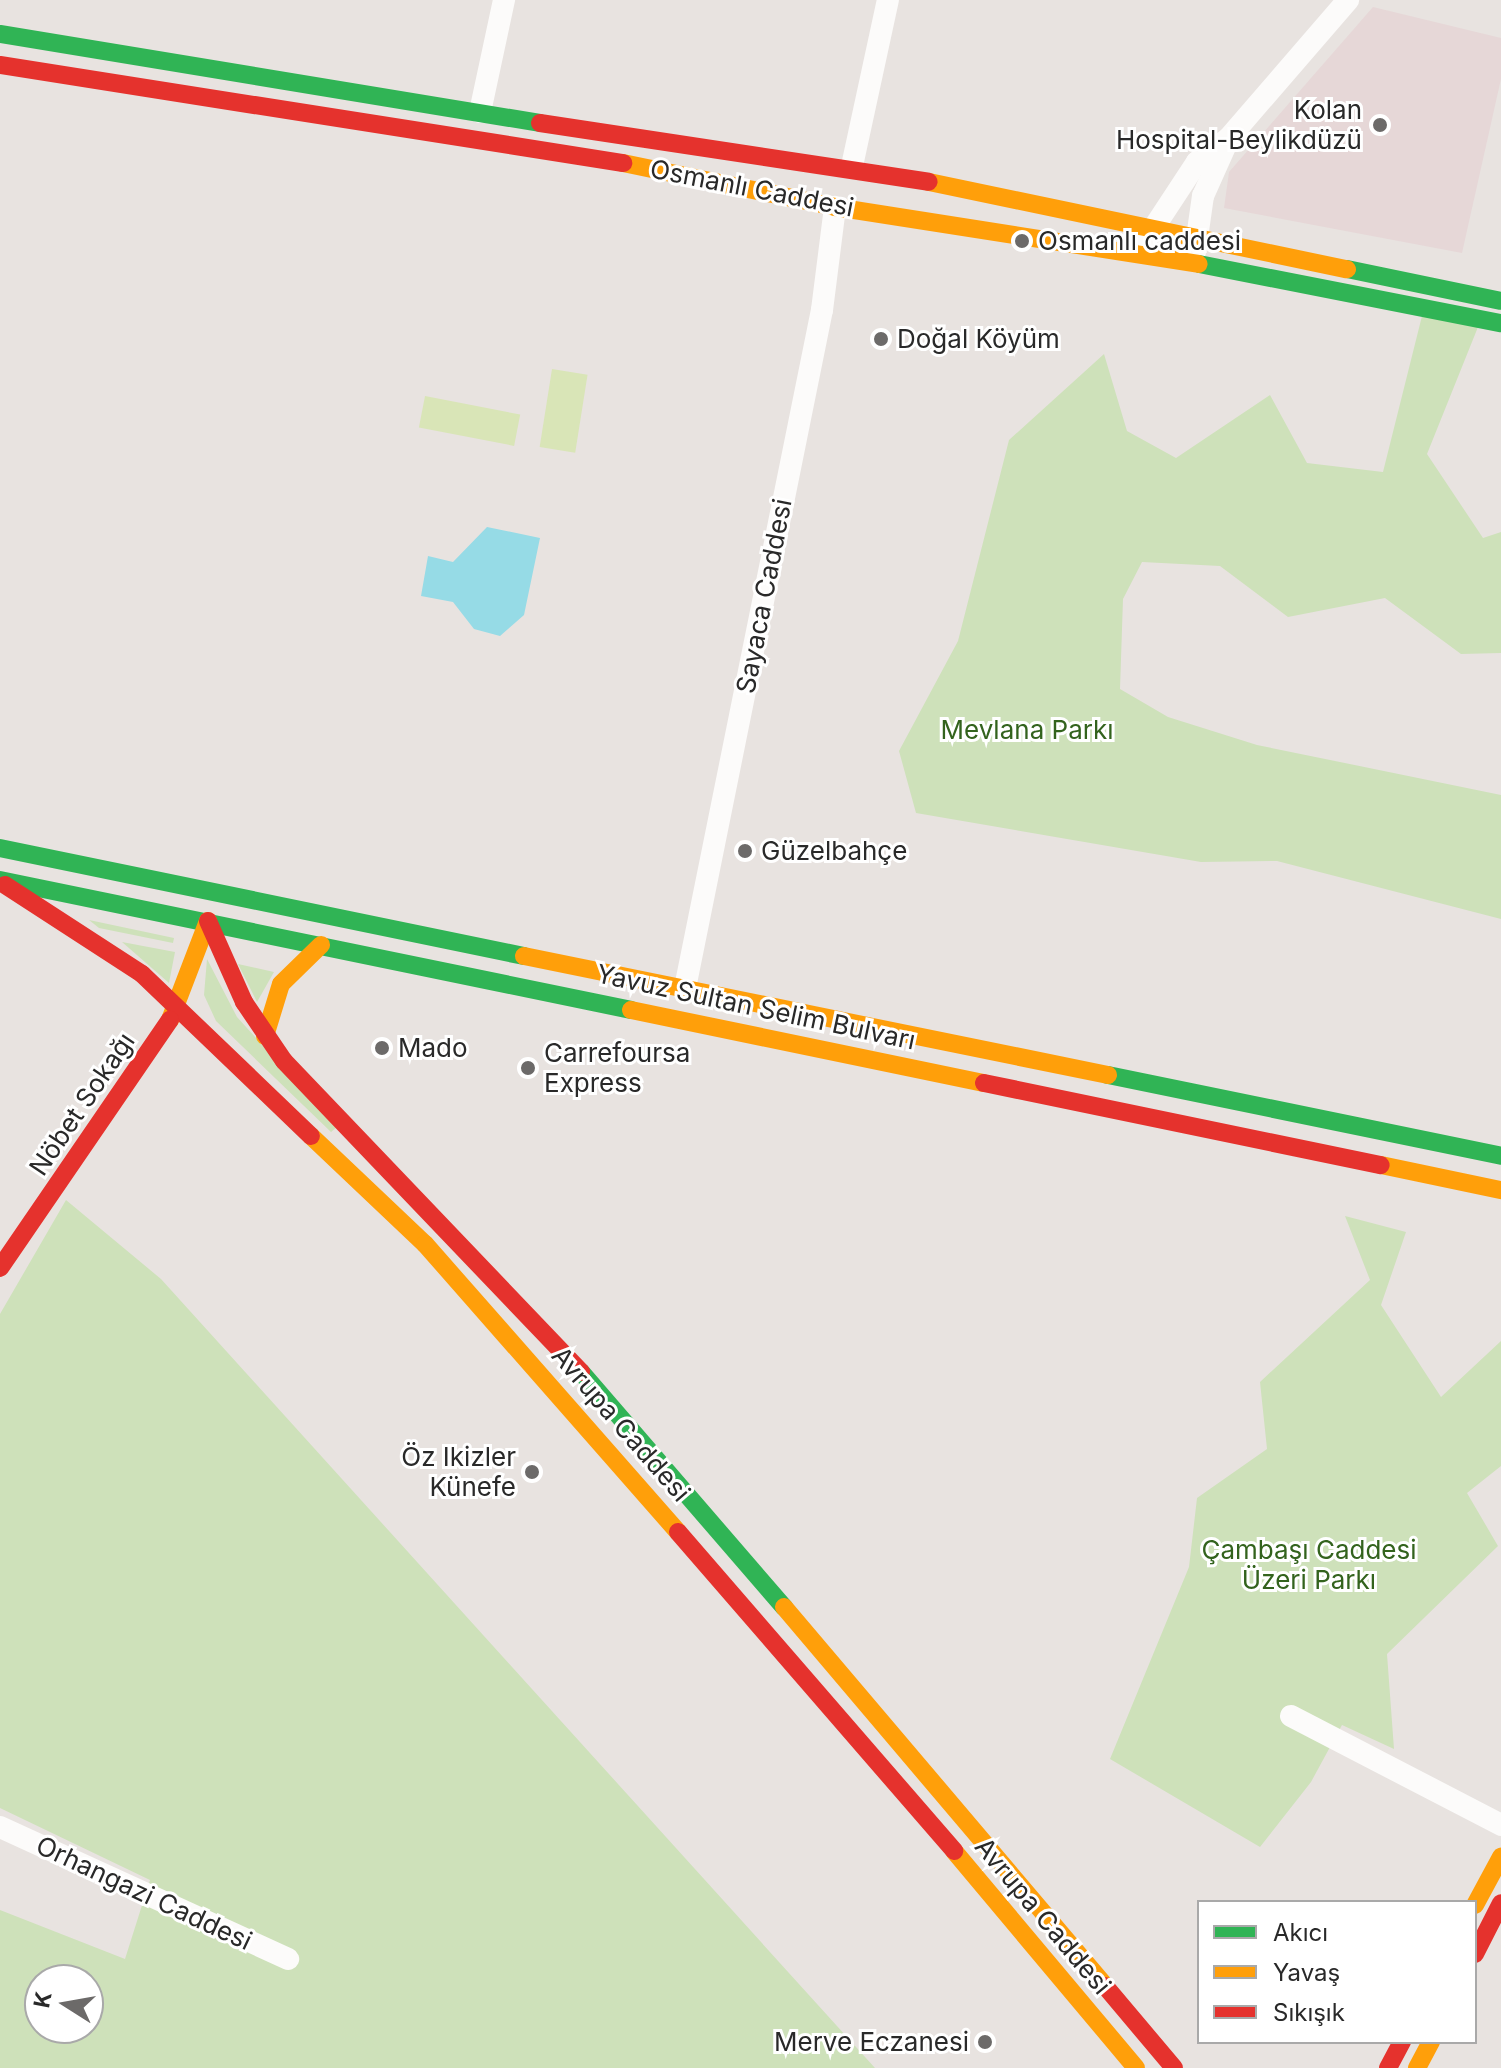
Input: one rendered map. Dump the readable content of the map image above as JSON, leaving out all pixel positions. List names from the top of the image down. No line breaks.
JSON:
{"streets":{"main road":["Osmanlı Caddesi","Yavuz Sultan Selim Bulvarı","Nöbet Sokağı","Avrupa Caddesi"],"street":["Sayaca Caddesi","Orhangazi Caddesi"]},"crossings":[["Osmanlı Caddesi","Sayaca Caddesi"],["Sayaca Caddesi","Yavuz Sultan Selim Bulvarı"],["Yavuz Sultan Selim Bulvarı","Nöbet Sokağı"],["Yavuz Sultan Selim Bulvarı","Avrupa Caddesi"],["Nöbet Sokağı","Avrupa Caddesi"]],"parks":["Mevlana Parkı","Çambaşı Caddesi Üzeri Parkı"],"places":["Kolan Hospital-Beylikdüzü","Osmanlı caddesi","Doğal Köyüm","Güzelbahçe","Mado","Carrefoursa Express","Öz Ikizler Künefe","Merve Eczanesi"],"legend":["Akıcı","Yavaş","Sıkışık"],"north":"left"}
